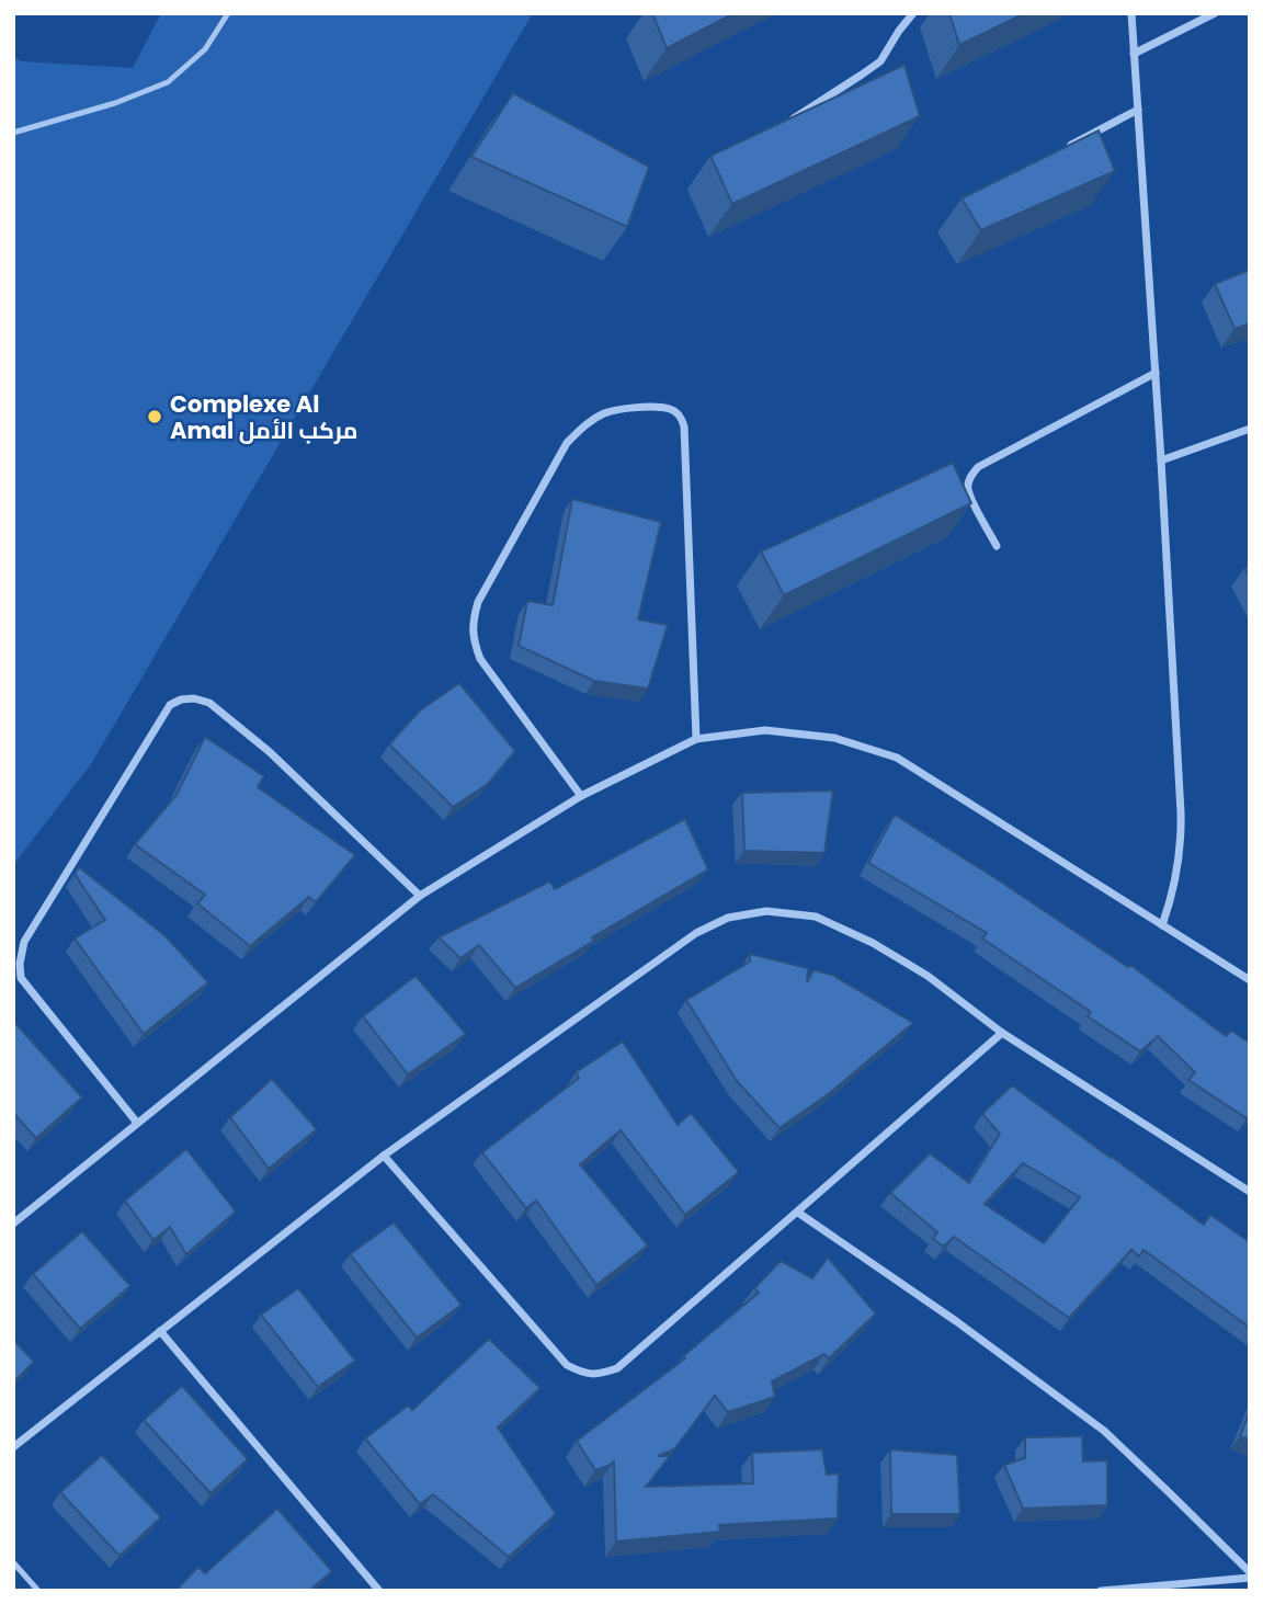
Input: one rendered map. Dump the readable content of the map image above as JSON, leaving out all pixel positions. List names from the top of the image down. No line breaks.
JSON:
{"places":["Complexe Al Amal مركب الأمل"]}
